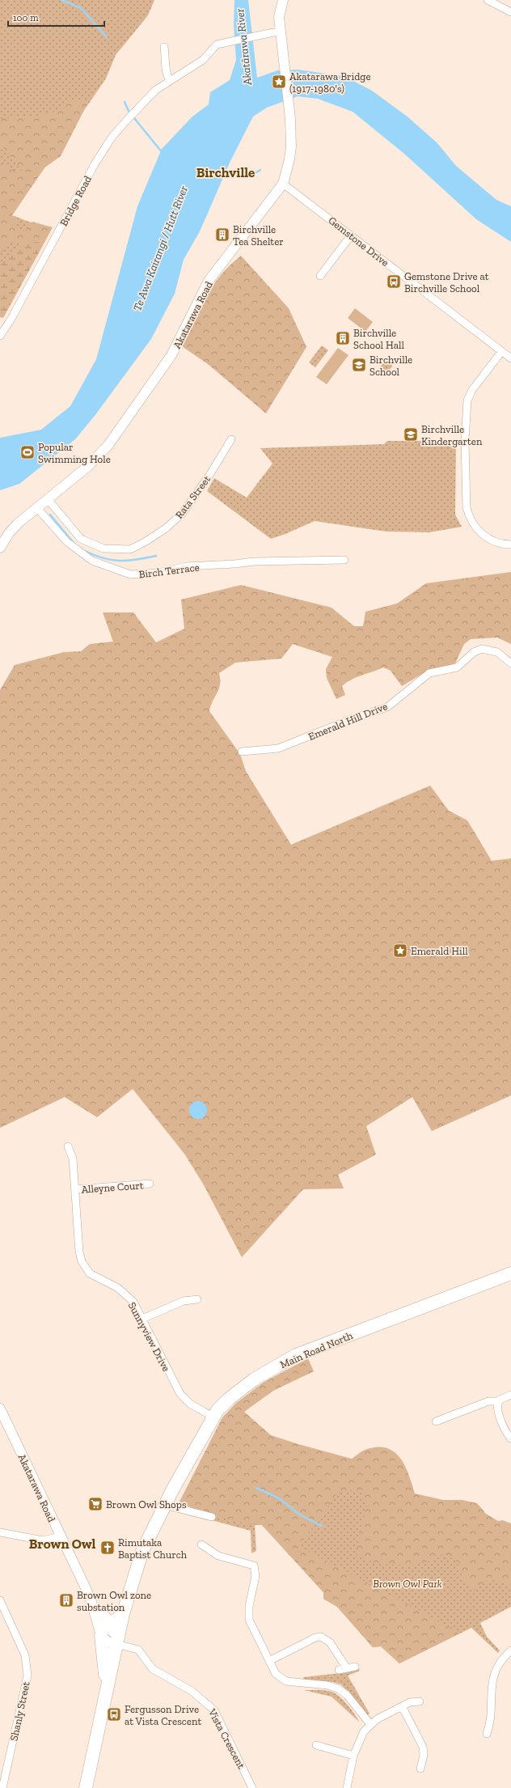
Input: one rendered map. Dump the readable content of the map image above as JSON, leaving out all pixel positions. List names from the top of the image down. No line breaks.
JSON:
{"streets":{"highway":["Main Road North"],"street":["Bridge Road","Gemstone Drive","Akatarawa Road","Rata Street","Birch Terrace","Emerald Hill Drive","Alleyne Court","Sunnyview Drive","Shanly Street","Vista Crescent"]},"crossings":[["Bridge Road","Akatarawa Road"],["Gemstone Drive","Akatarawa Road"],["Akatarawa Road","Rata Street"],["Akatarawa Road","Birch Terrace"],["Akatarawa Road","Main Road North"],["Akatarawa Road","Vista Crescent"],["Alleyne Court","Sunnyview Drive"],["Sunnyview Drive","Main Road North"],["Main Road North","Vista Crescent"]],"districts":["Birchville","Brown Owl"],"water":["Akatārawa River","Te Awa Kairangi / Hutt River"],"parks":["Brown Owl Park"],"places":{"place":["Akatarawa Bridge (1917-1980's)","Emerald Hill"],"building":["Birchville Tea Shelter","Birchville School Hall","Brown Owl zone substation"],"bus stop":["Gemstone Drive at Birchville School","Fergusson Drive at Vista Crescent"],"school or university":["Birchville School","Birchville Kindergarten"],"sports":["Popular Swimming Hole"],"supermarket":["Brown Owl Shops"],"church":["Rimutaka Baptist Church"]},"scale_bar":"100 m"}
